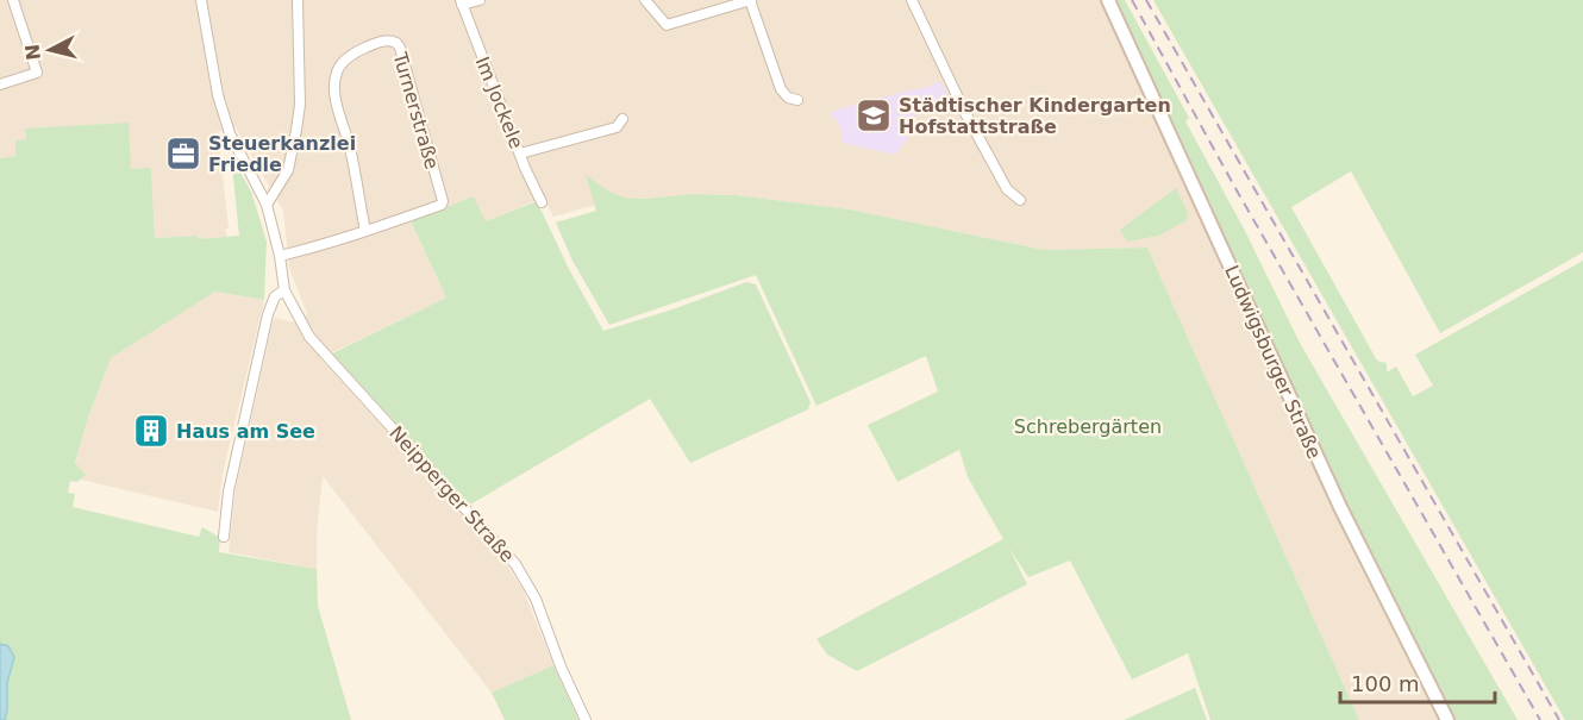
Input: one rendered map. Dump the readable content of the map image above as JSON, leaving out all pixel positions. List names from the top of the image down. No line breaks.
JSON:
{"streets":{"main road":["Ludwigsburger Straße"],"street":["Im Jockele","Turnerstraße","Neipperger Straße"]},"parks":["Schrebergärten"],"places":{"school or university":["Städtischer Kindergarten Hofstattstraße"],"office":["Steuerkanzlei Friedle"],"building":["Haus am See"]},"scale_bar":"100 m","north":"left"}
